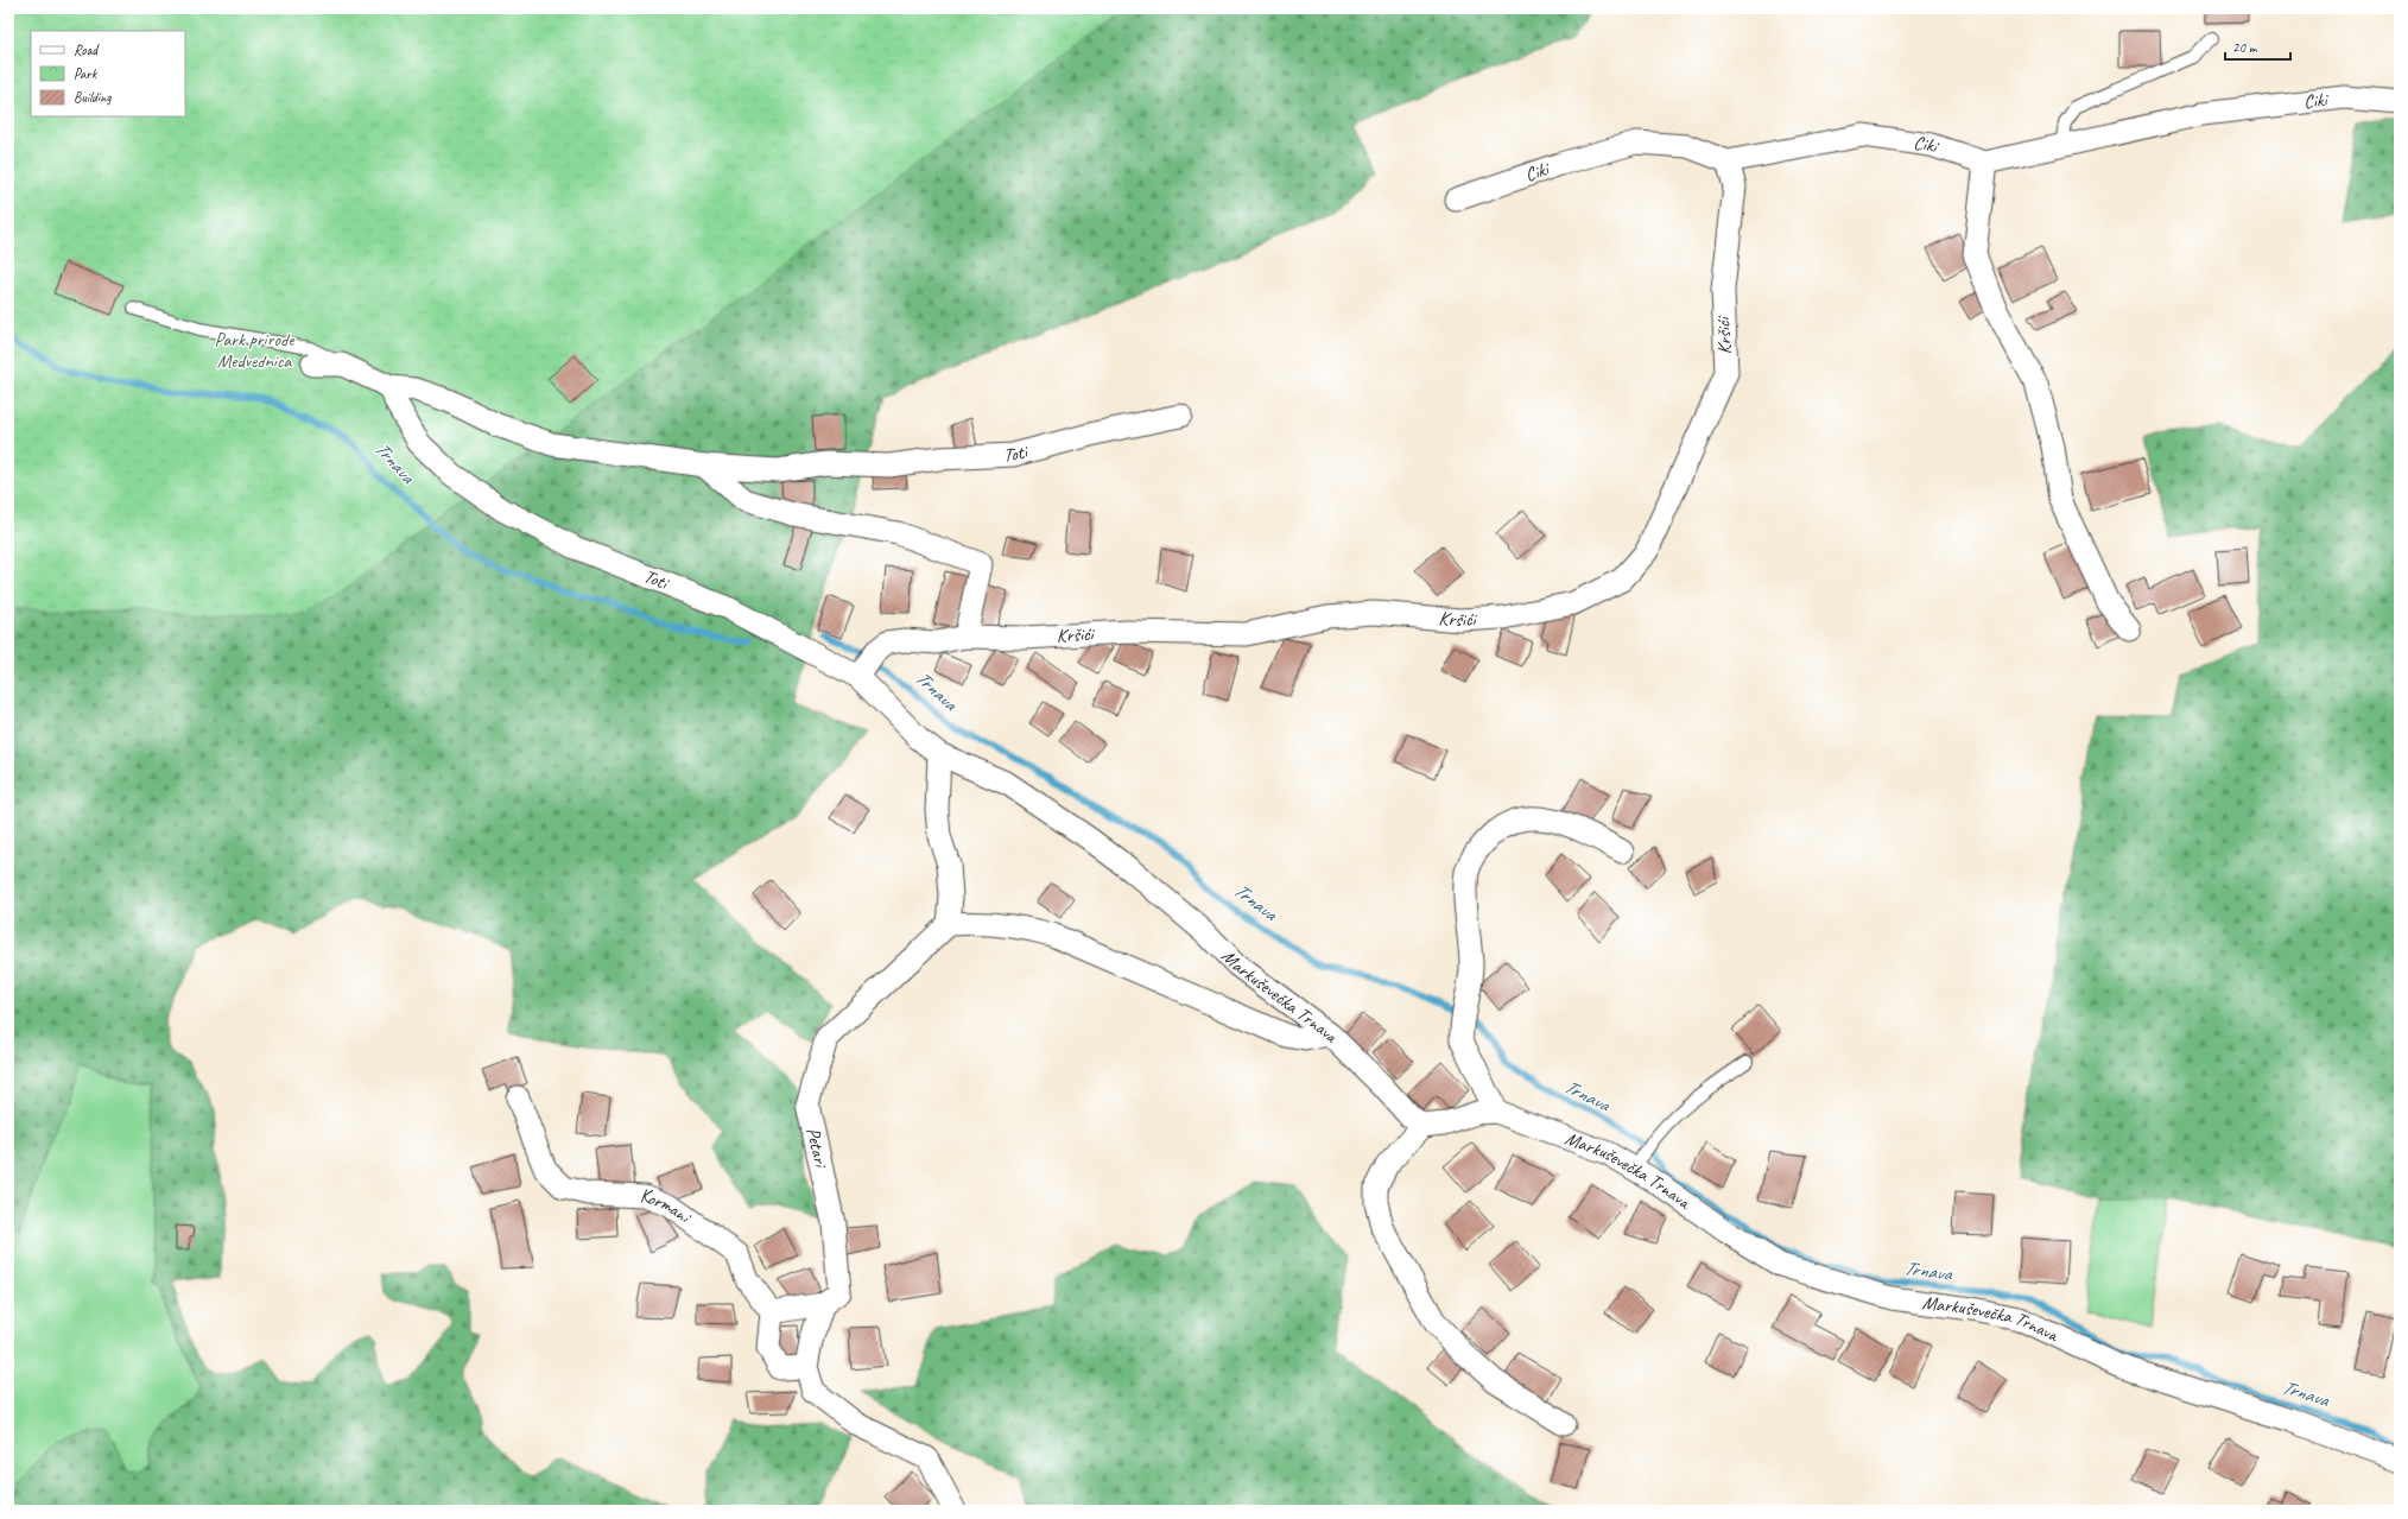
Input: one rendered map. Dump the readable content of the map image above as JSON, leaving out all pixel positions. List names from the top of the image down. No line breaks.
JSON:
{"streets":{"street":["Ciki","Kršići","Toti","Markuševečka Trnava","Petari","Kormani"]},"crossings":[["Ciki","Kršići"],["Kršići","Toti"],["Toti","Markuševečka Trnava"]],"water":["Trnava"],"parks":["Park prirode Medvednica"],"legend":["Road","Park","Building"],"scale_bar":"20 m"}
